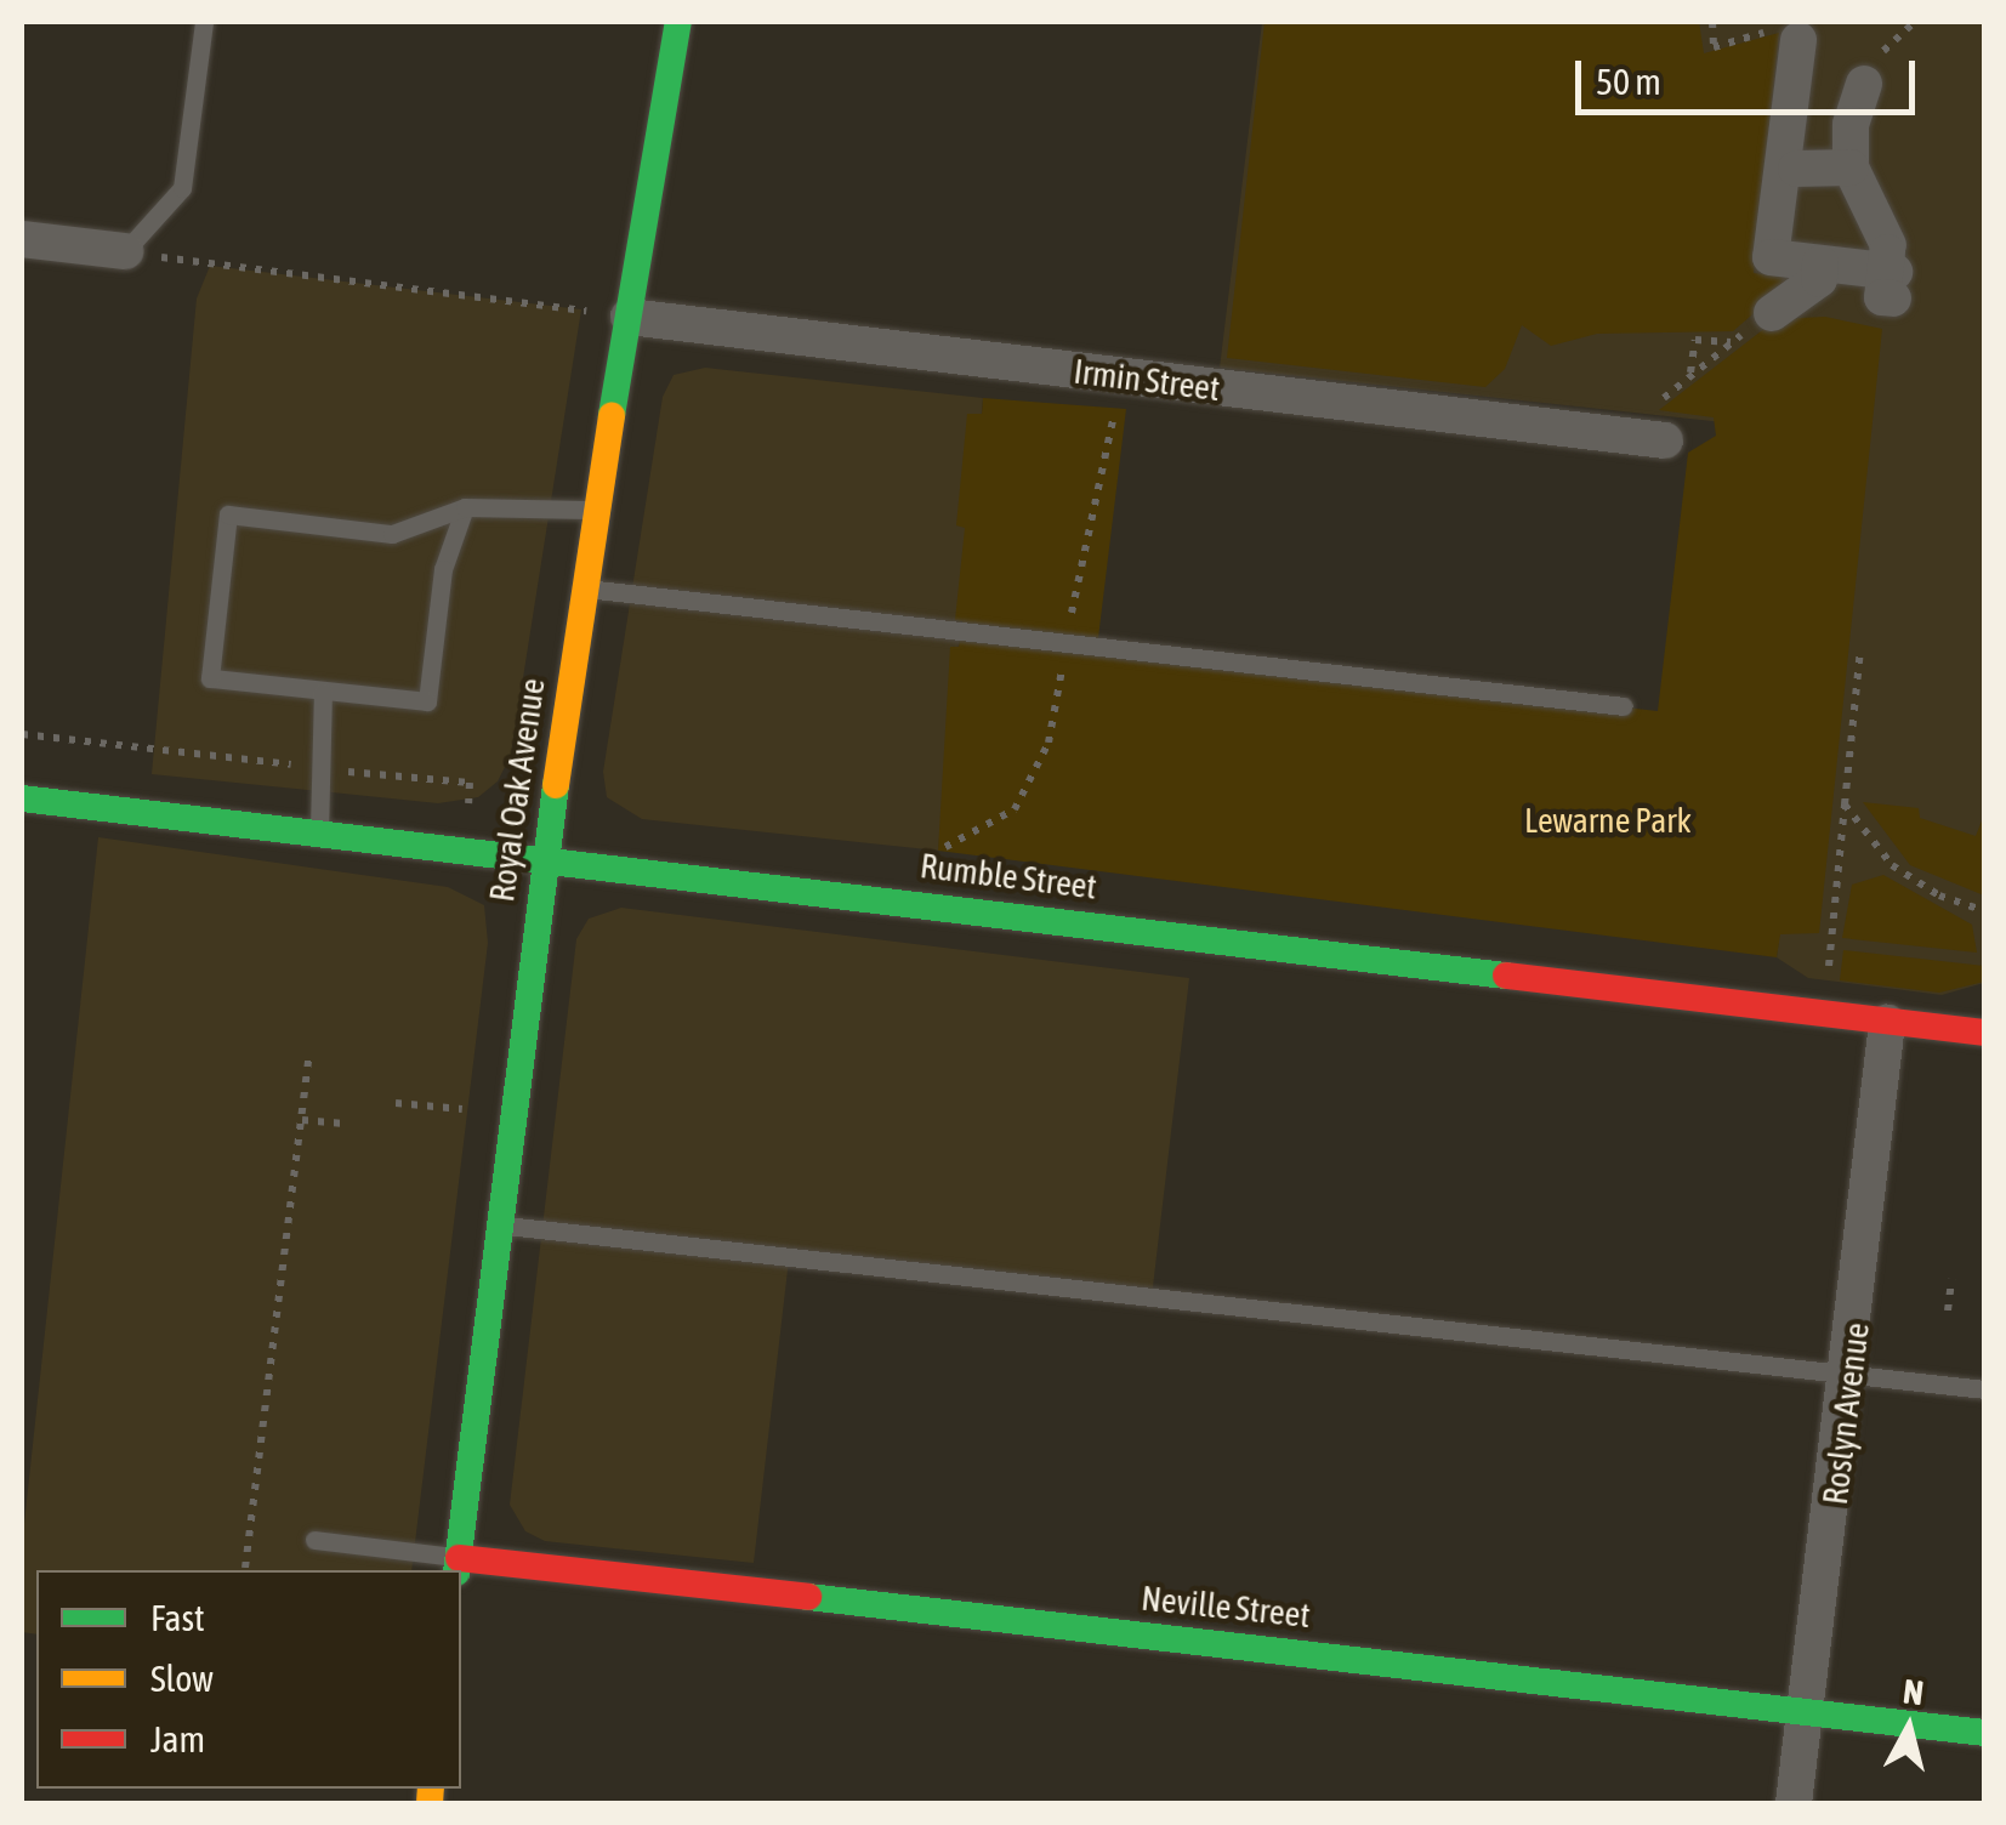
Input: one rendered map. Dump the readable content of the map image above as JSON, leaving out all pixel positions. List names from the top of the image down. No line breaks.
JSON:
{"streets":{"street":["Irmin Street","Royal Oak Avenue","Rumble Street","Roslyn Avenue","Neville Street"]},"crossings":[["Irmin Street","Royal Oak Avenue"],["Royal Oak Avenue","Rumble Street"],["Royal Oak Avenue","Neville Street"],["Rumble Street","Roslyn Avenue"],["Roslyn Avenue","Neville Street"]],"parks":["Lewarne Park"],"legend":["Fast","Slow","Jam"],"scale_bar":"50 m","north":"top"}
